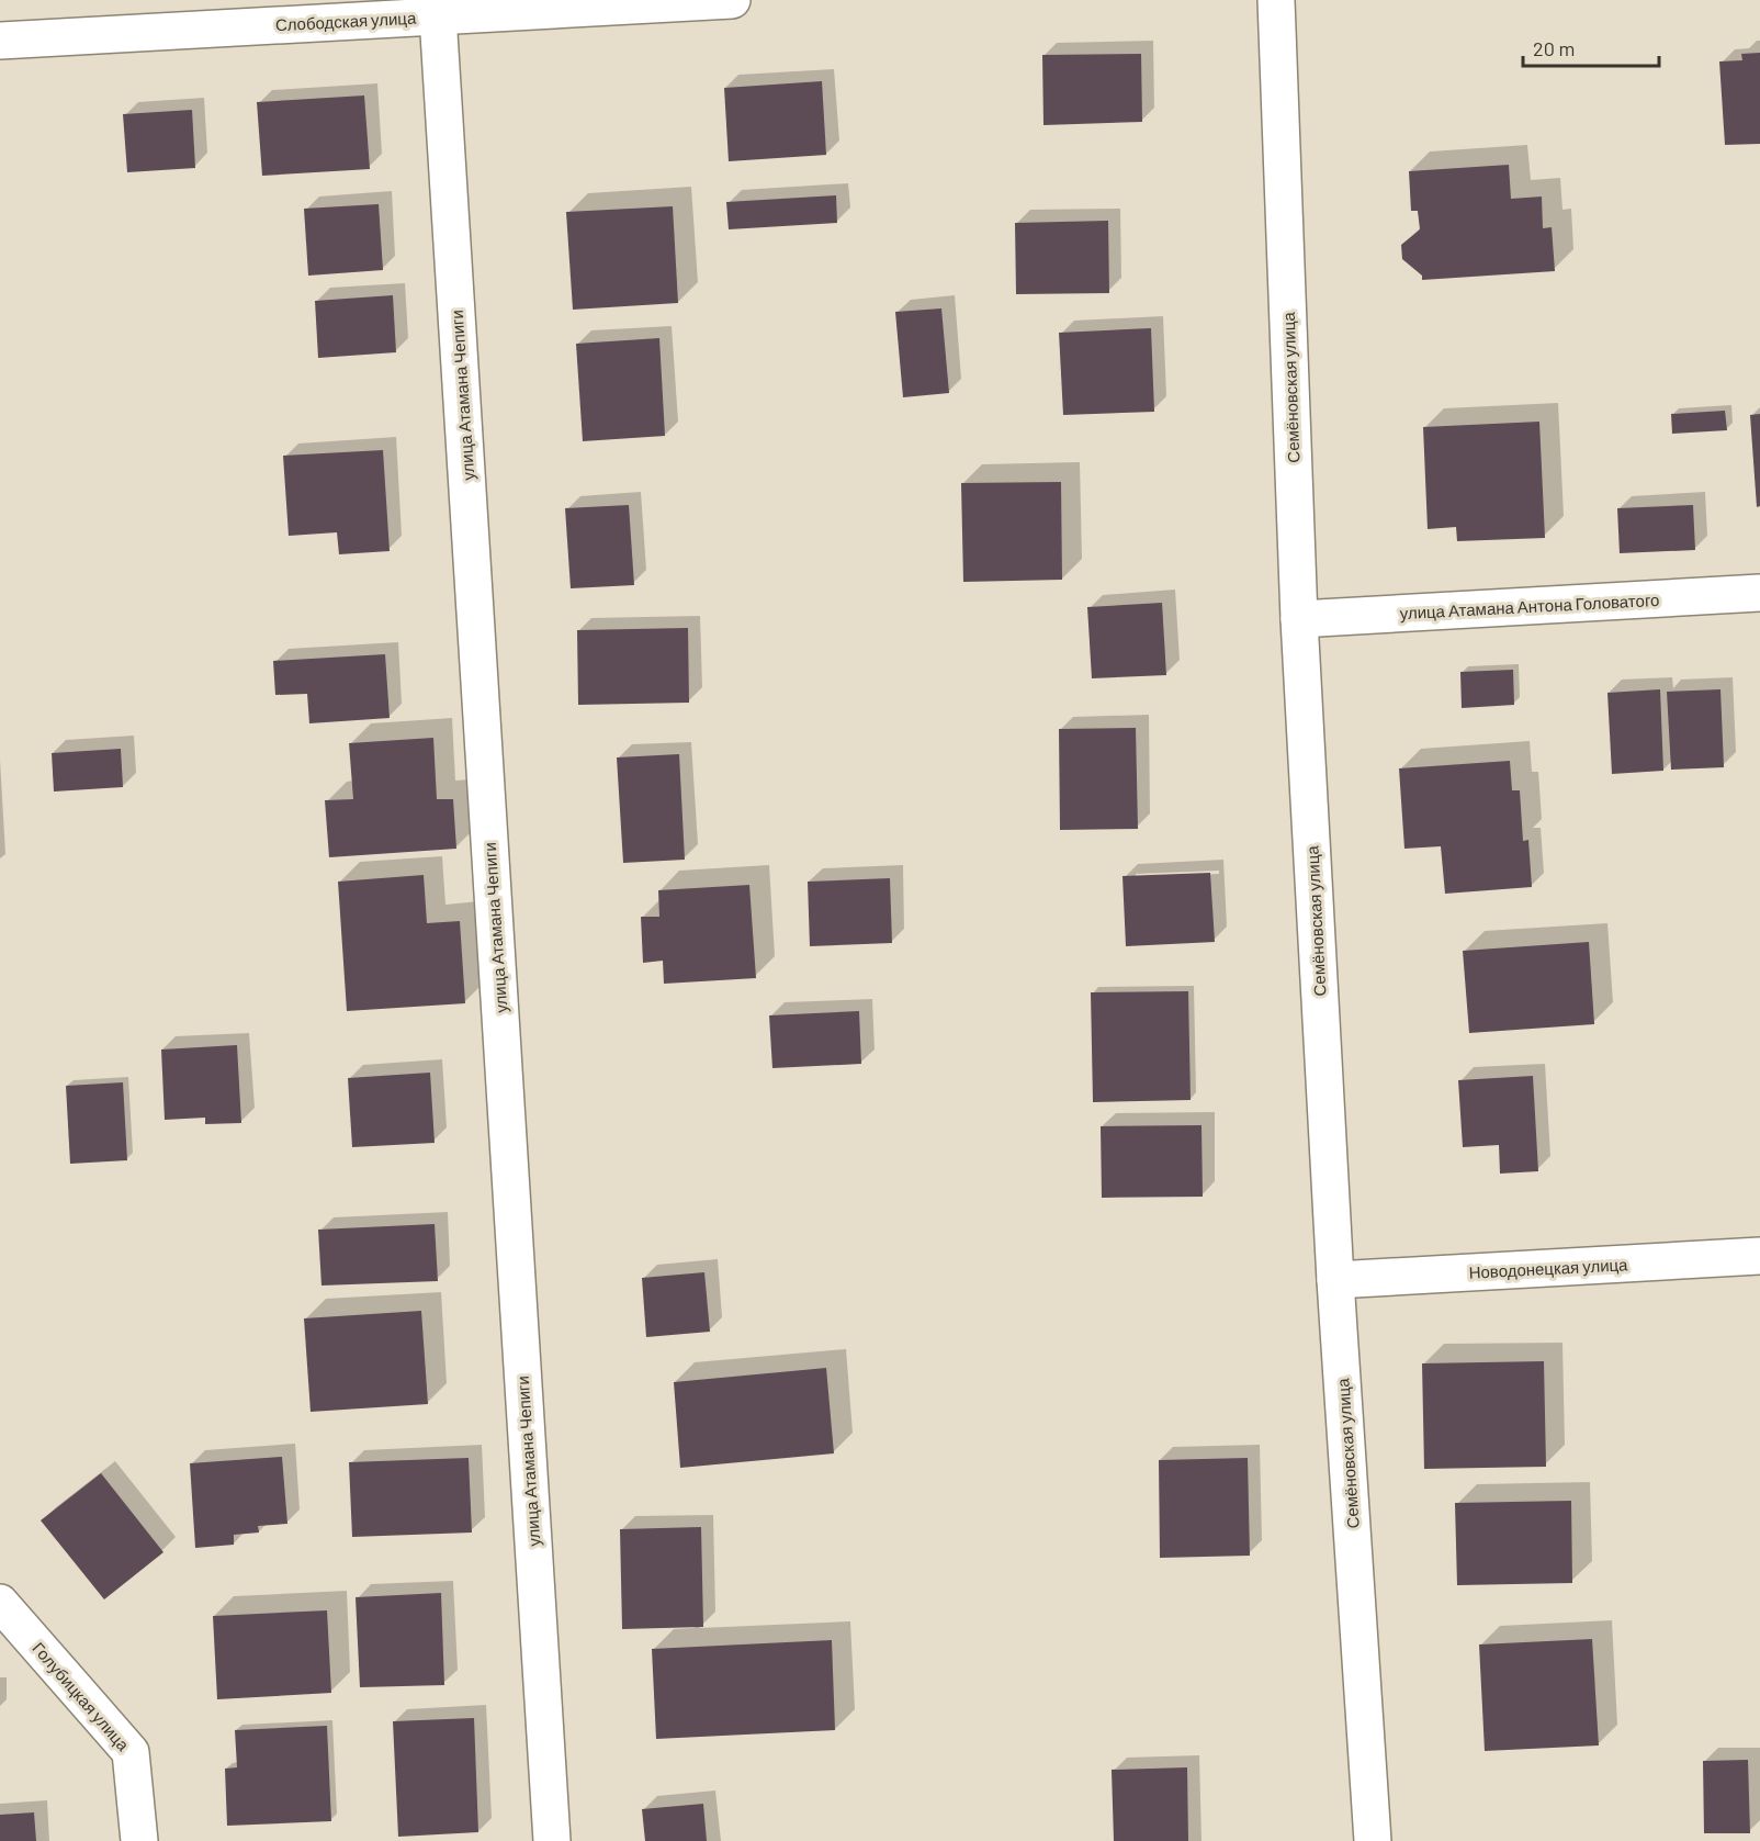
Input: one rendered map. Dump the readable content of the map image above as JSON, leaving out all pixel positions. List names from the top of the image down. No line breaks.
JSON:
{"streets":{"street":["Слободская улица","Семёновская улица","улица Атамана Чепиги","улица Атамана Антона Головатого","Новодонецкая улица","Голубицкая улица"]},"crossings":[["Слободская улица","улица Атамана Чепиги"],["Семёновская улица","улица Атамана Антона Головатого"],["Семёновская улица","Новодонецкая улица"]],"scale_bar":"20 m"}
